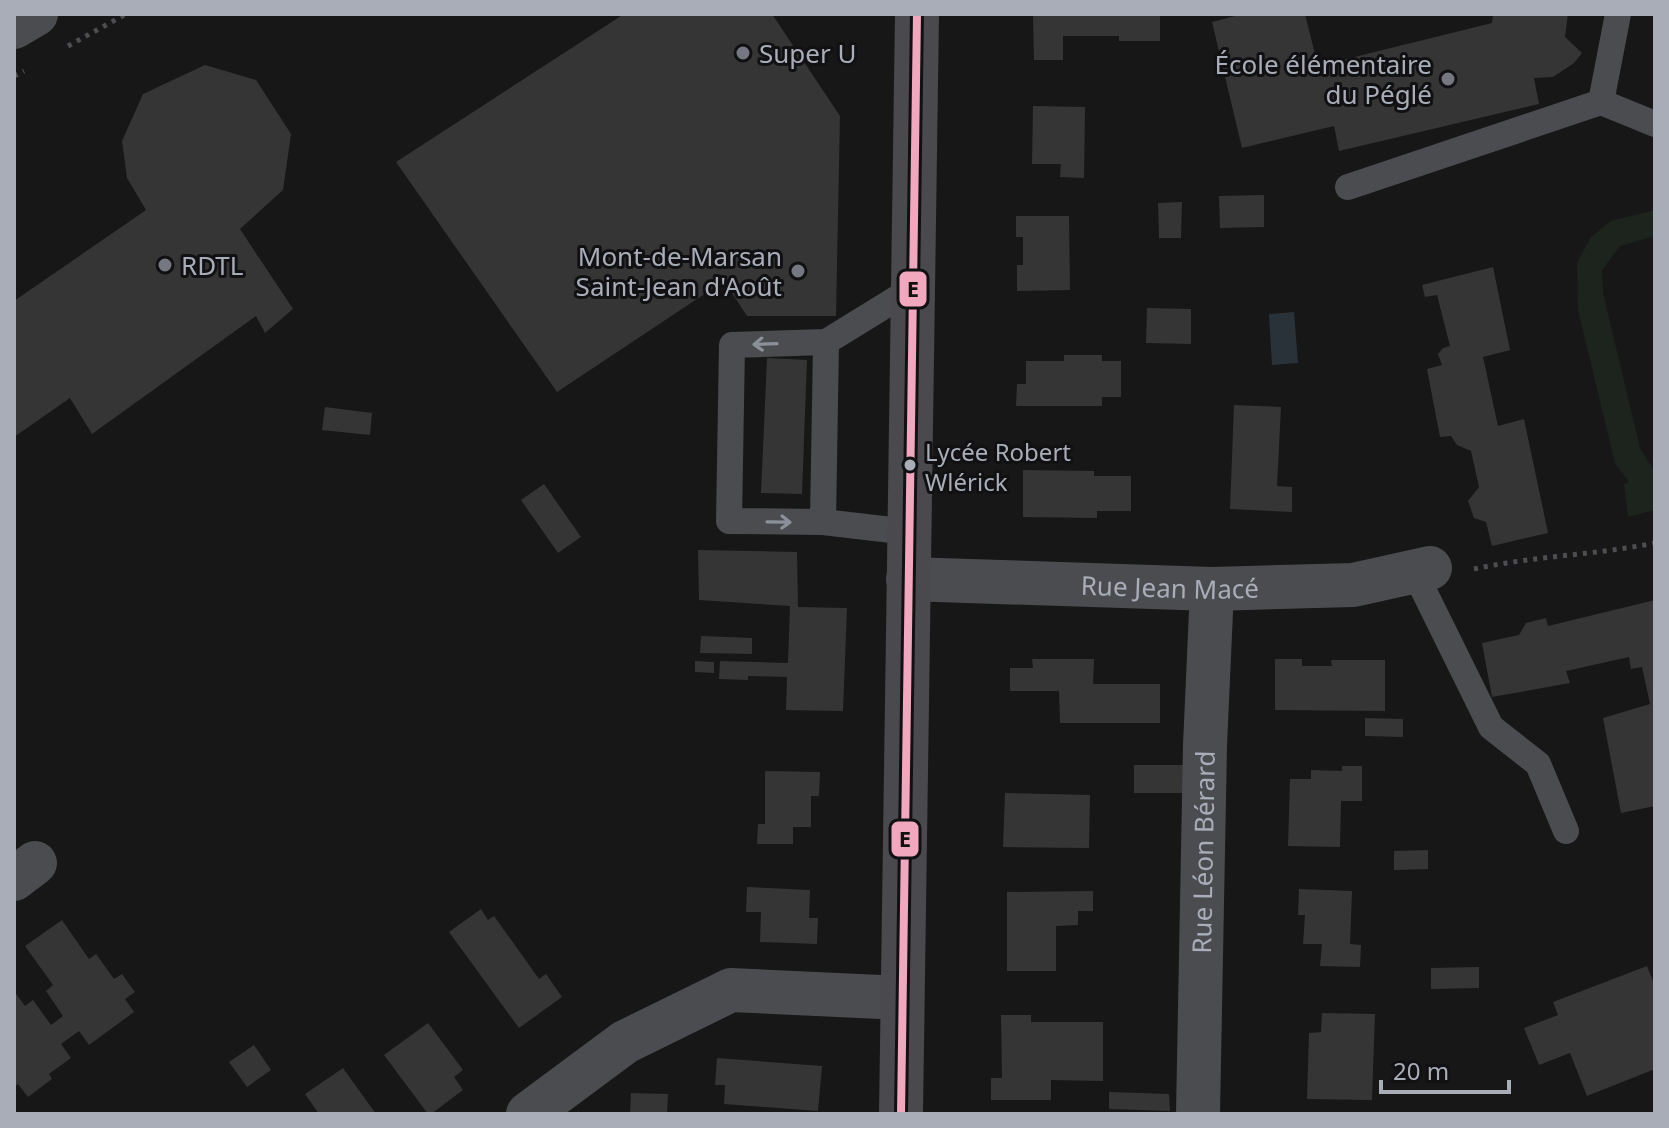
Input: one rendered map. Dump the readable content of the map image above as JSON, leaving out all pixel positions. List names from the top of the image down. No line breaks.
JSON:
{"streets":{"street":["Rue Jean Macé","Rue Léon Bérard"]},"crossings":[["Rue Jean Macé","Rue Léon Bérard"]],"places":["Super U","École élémentaire du Péglé","RDTL","Mont-de-Marsan Saint-Jean d'Août","Lycée Robert Wlérick"],"lines":["transit line E"],"scale_bar":"20 m"}
